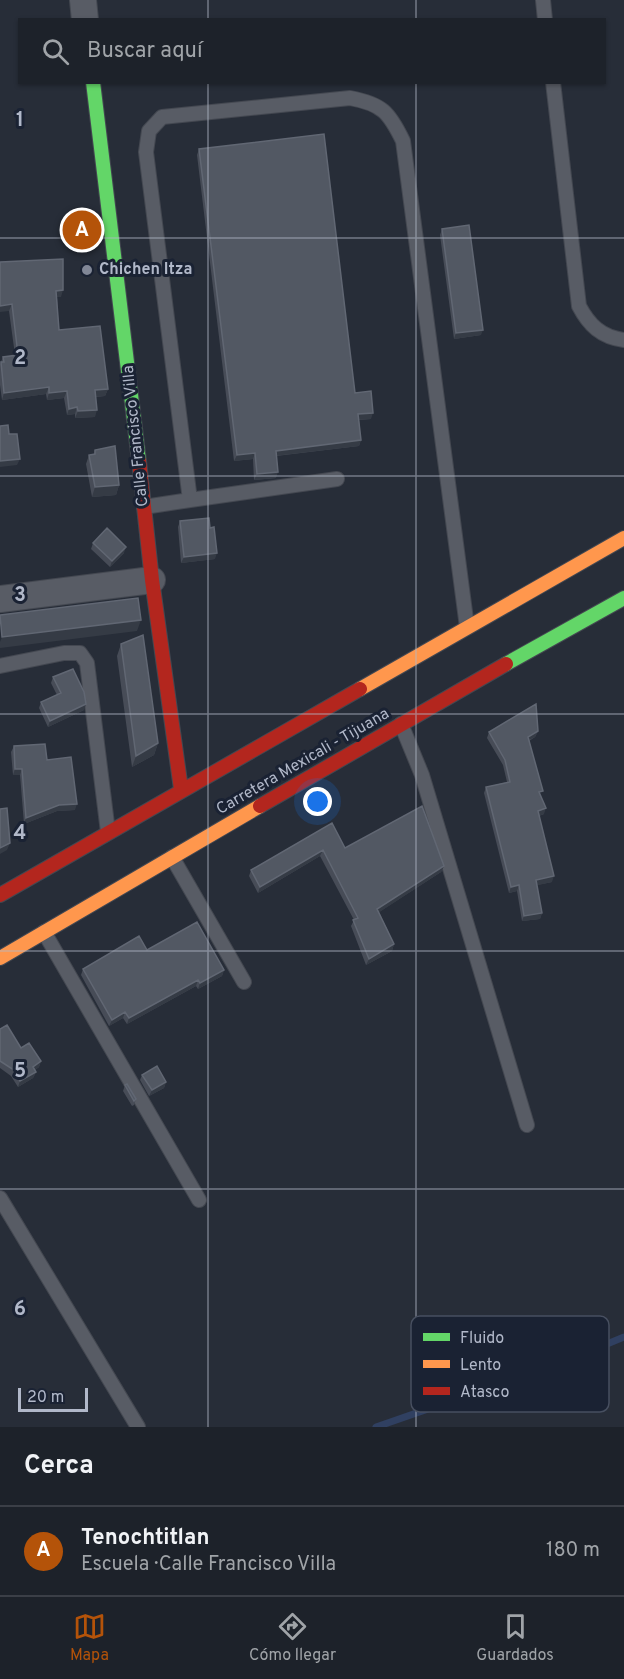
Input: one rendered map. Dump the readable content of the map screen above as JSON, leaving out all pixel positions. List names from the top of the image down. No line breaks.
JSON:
{"streets":{"main road":["Calle Francisco Villa","Carretera Mexicali - Tijuana"]},"places":["Chichen Itza"],"legend":["Fluido","Lento","Atasco"],"scale_bar":"20 m","page":{"search":"Buscar aquí","pins":"A","scale":"20 m","heading":"Cerca","list":[{"mark":"A","name":"Tenochtitlan","note":"Escuela · Calle Francisco Villa","value":"180 m"}],"nav":["Mapa","Cómo llegar","Guardados"]},"grid":{"rows":["1","2","3","4","5","6"]}}
